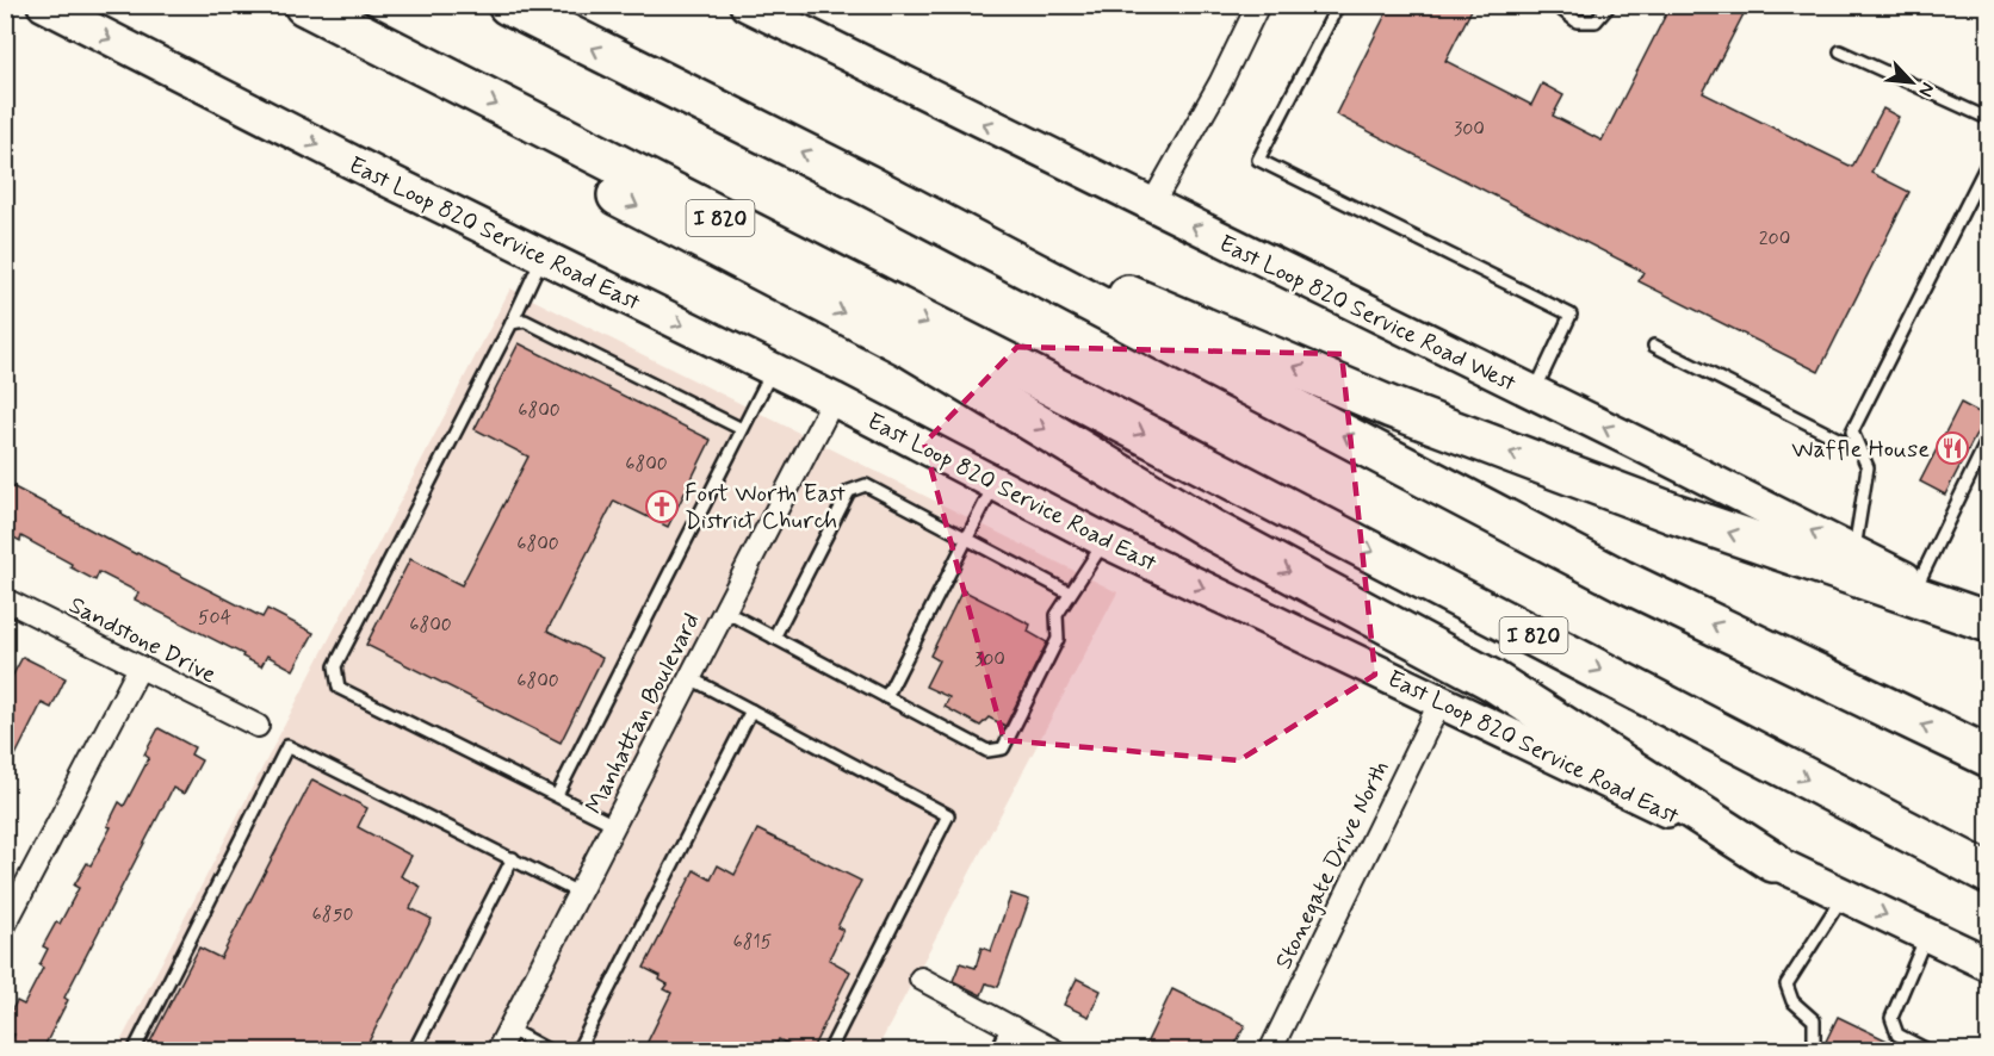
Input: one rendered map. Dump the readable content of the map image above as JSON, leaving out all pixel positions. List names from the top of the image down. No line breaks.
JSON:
{"streets":{"highway":["I 820"],"main road":["East Loop 820 Service Road East","East Loop 820 Service Road West"],"street":["Sandstone Drive","Manhattan Boulevard","Stonegate Drive North"]},"crossings":[["East Loop 820 Service Road East","Manhattan Boulevard"],["East Loop 820 Service Road East","Stonegate Drive North"]],"one_way":["East Loop 820 Service Road East","East Loop 820 Service Road West"],"places":{"restaurant":["Waffle House"],"church":["Fort Worth East District Church"]},"house_numbers":["300","200","6800","6800","6800","504","6800","300","6800","6850","6815"],"north":"bottom right"}
